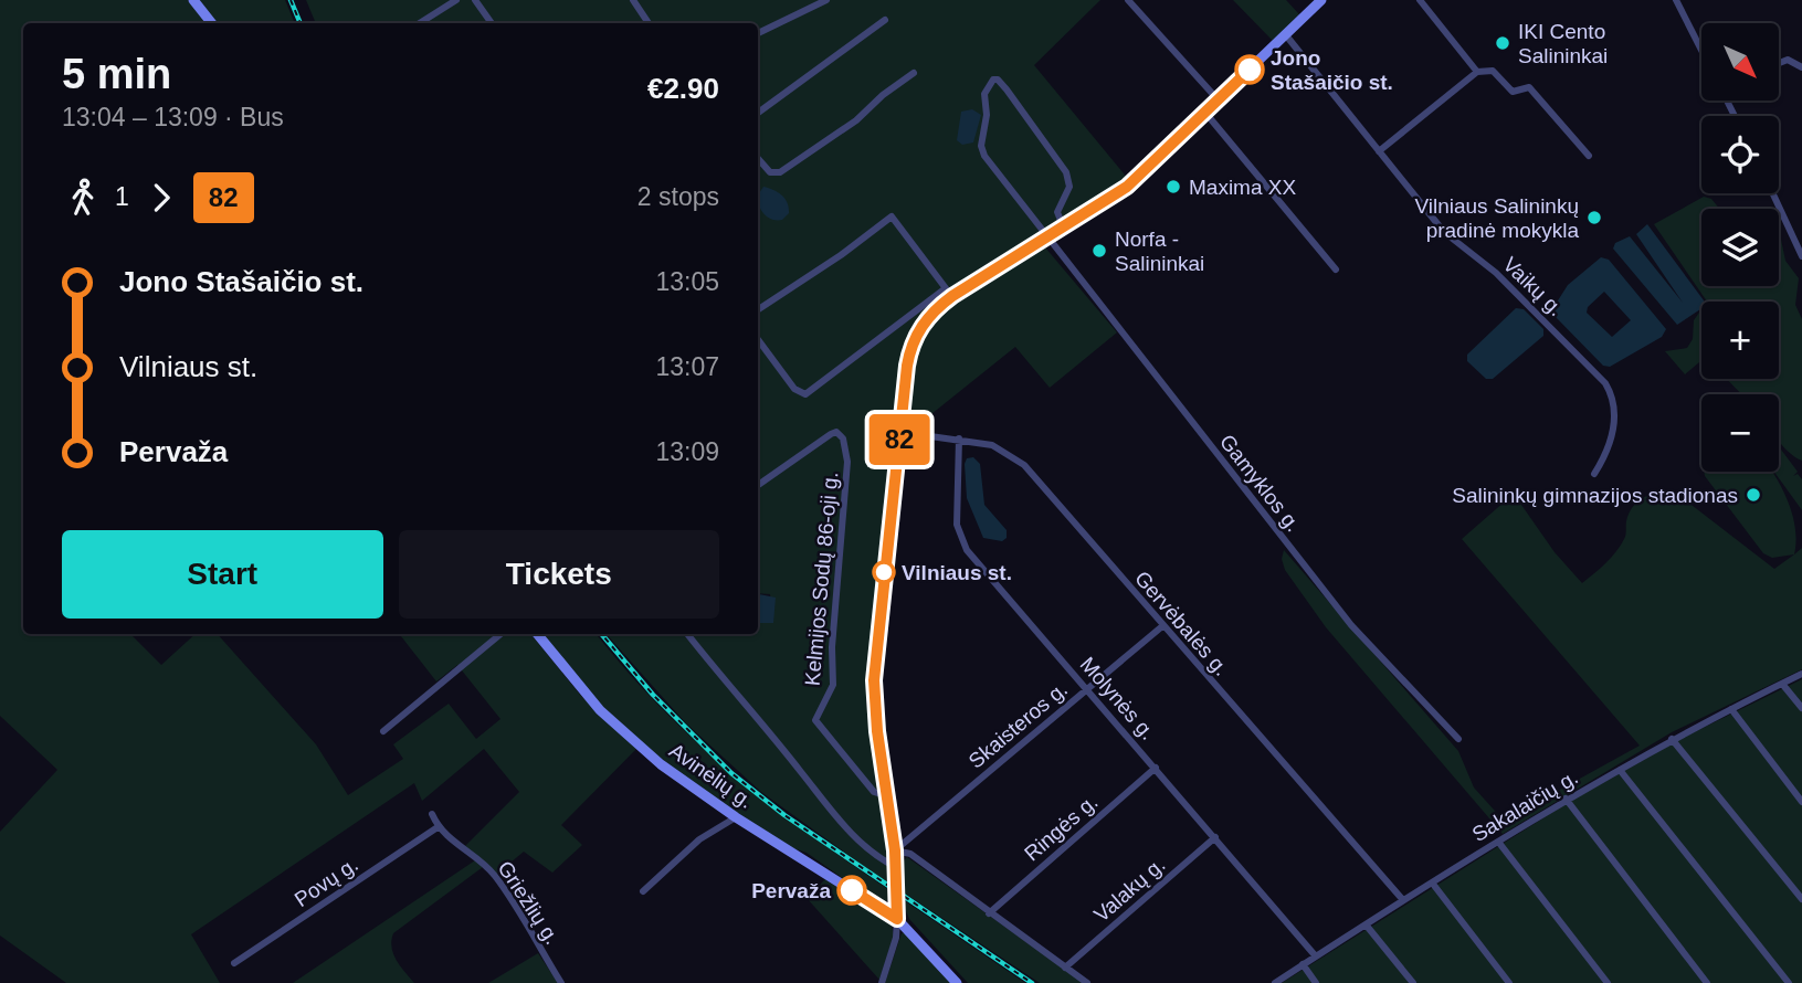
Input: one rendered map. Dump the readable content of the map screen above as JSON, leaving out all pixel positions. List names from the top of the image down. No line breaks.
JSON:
{"streets":{"main road":["Avinėlių g."],"street":["Vaikų g.","Gamyklos g.","Kelmijos Sodų 86-oji g.","Gervėbalės g.","Molynės g.","Skaisteros g.","Sakalaičių g.","Ringės g.","Povų g.","Valakų g.","Griežlių g."]},"crossings":[["Gervėbalės g.","Molynės g."],["Gervėbalės g.","Skaisteros g."],["Gervėbalės g.","Sakalaičių g."],["Molynės g.","Skaisteros g."],["Molynės g.","Sakalaičių g."],["Molynės g.","Ringės g."],["Molynės g.","Valakų g."],["Povų g.","Griežlių g."]],"places":["IKI Cento Salininkai","Jono Stašaičio st.","Maxima XX","Vilniaus Salininkų pradinė mokykla","Norfa - Salininkai","Salininkų gimnazijos stadionas","Vilniaus st.","Pervaža"],"lines":["bus line 82"],"north":"bottom right","page":{"on_map":"82","map_buttons":["+","−"],"heading":["5 min","13:04 – 13:09 · Bus","€2.90"],"legs":["1","82","2 stops"],"list":[{"name":"Jono Stašaičio st.","value":"13:05"},{"name":"Vilniaus st.","value":"13:07"},{"name":"Pervaža","value":"13:09"}],"buttons":["Start","Tickets"]}}
